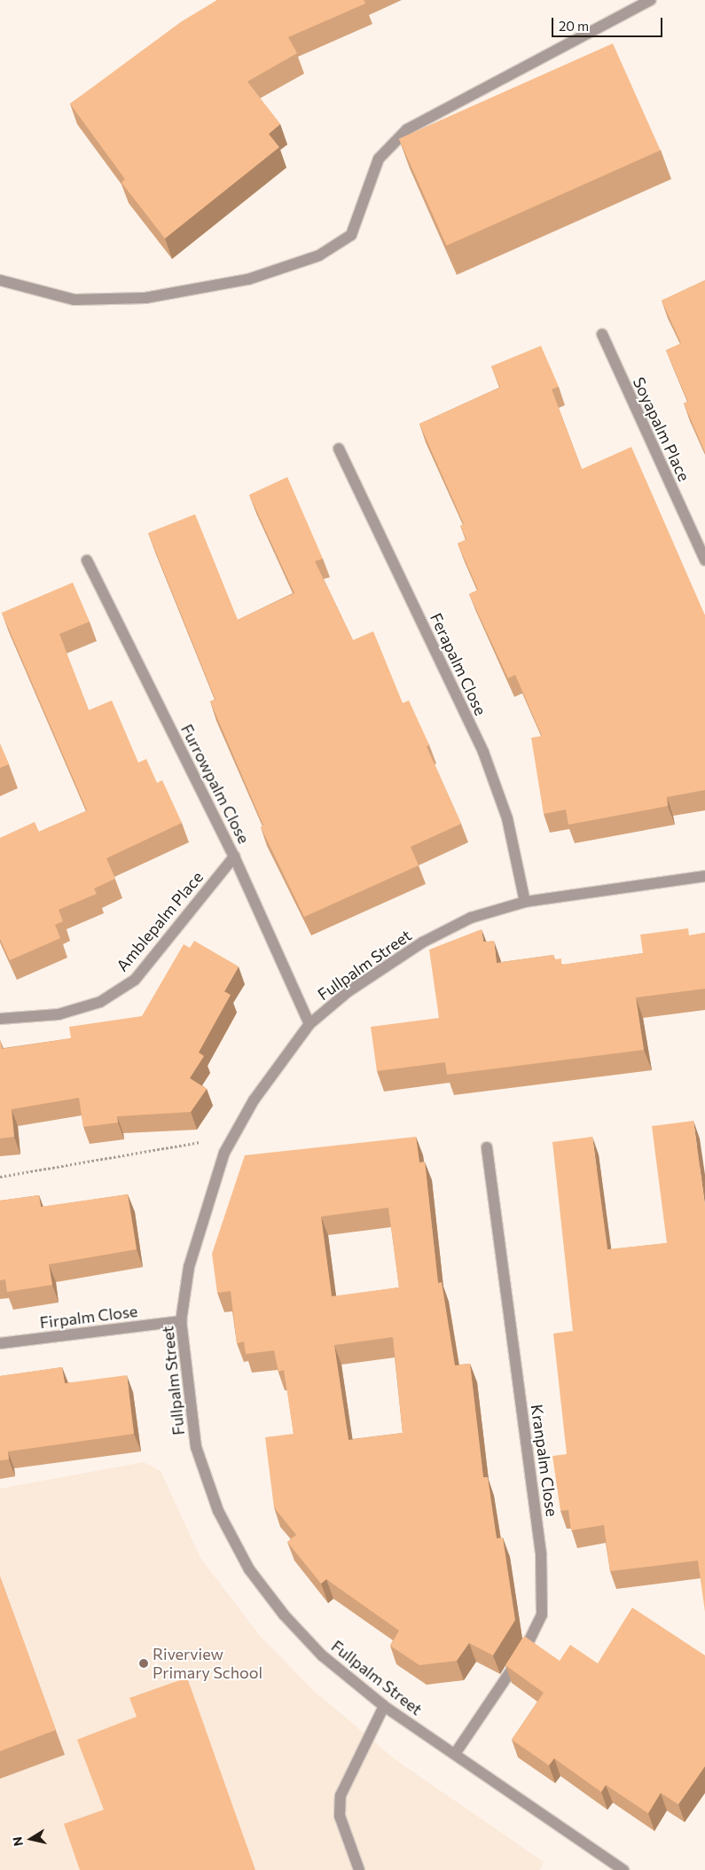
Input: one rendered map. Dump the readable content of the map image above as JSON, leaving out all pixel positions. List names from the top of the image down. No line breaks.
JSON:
{"streets":{"street":["Soyapalm Place","Ferapalm Close","Furrowpalm Close","Amblepalm Place","Fullpalm Street","Firpalm Close","Kranpalm Close"]},"crossings":[["Ferapalm Close","Fullpalm Street"],["Furrowpalm Close","Amblepalm Place"],["Furrowpalm Close","Fullpalm Street"],["Fullpalm Street","Firpalm Close"],["Fullpalm Street","Kranpalm Close"]],"places":["Riverview Primary School"],"scale_bar":"20 m","north":"left"}
